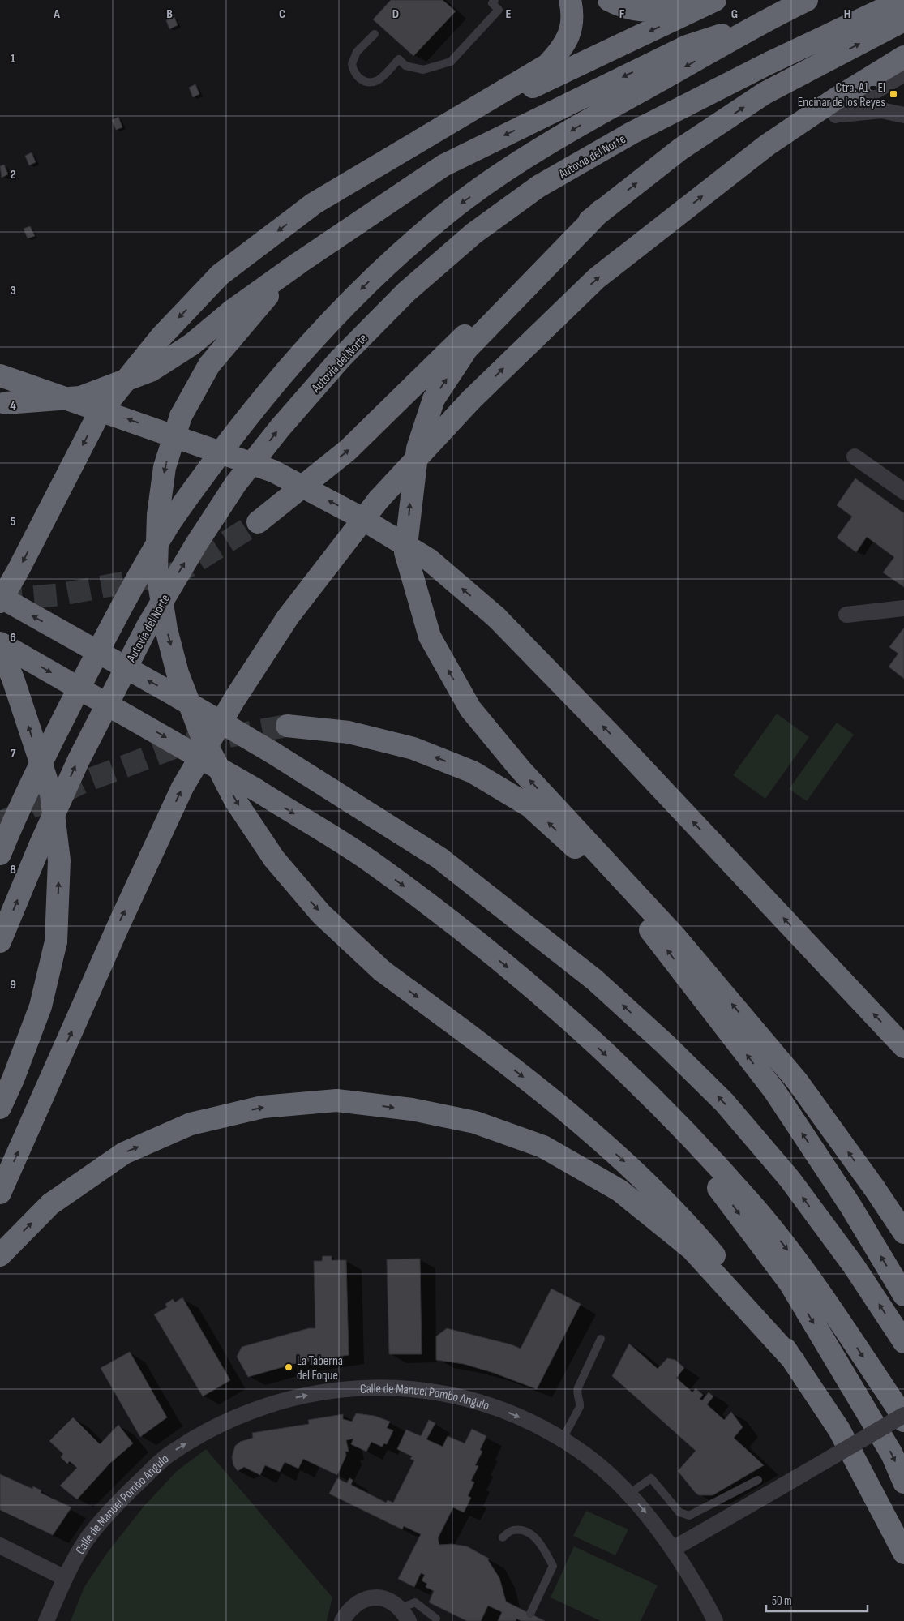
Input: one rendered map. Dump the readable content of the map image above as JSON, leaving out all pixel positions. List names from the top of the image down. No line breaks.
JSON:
{"streets":{"highway":["Autovía del Norte"],"street":["Calle de Manuel Pombo Angulo"]},"one_way":["Calle de Manuel Pombo Angulo"],"places":{"transit":["Ctra. A1 - El Encinar de los Reyes"],"other":["La Taberna del Foque"]},"scale_bar":"50 m","grid":{"columns":["A","B","C","D","E","F","G","H"],"rows":["1","2","3","4","5","6","7","8","9"]}}
